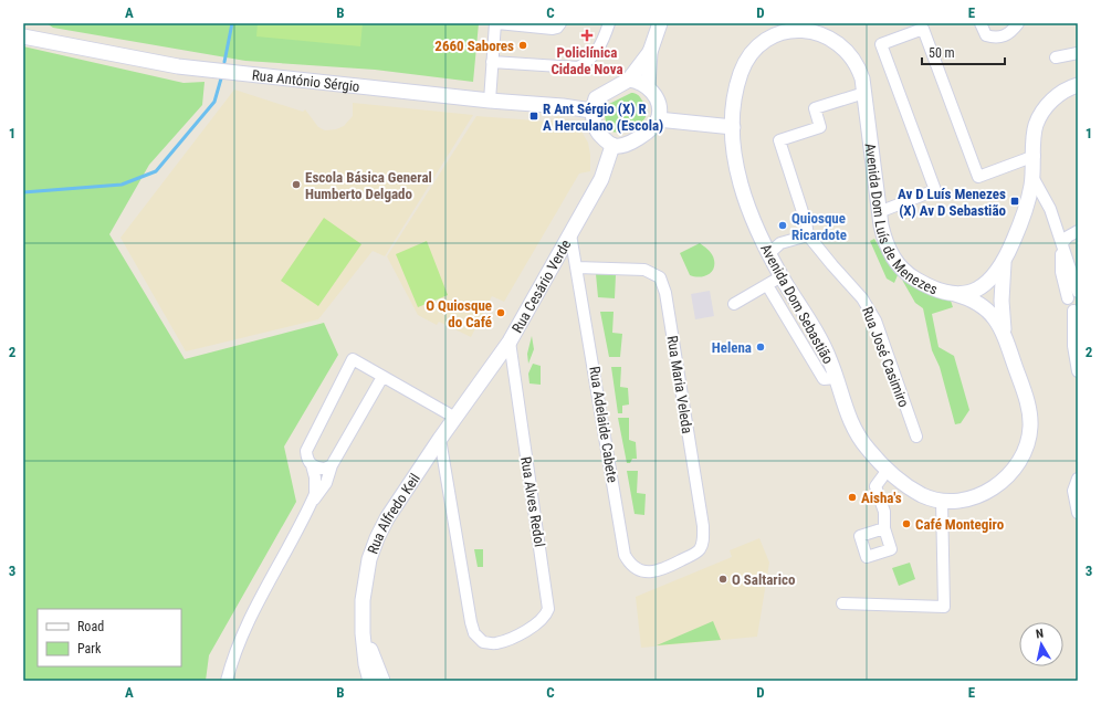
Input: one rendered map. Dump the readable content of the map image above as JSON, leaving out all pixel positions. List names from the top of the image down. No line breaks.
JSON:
{"streets":{"street":["Rua António Sérgio","Avenida Dom Luís de Menezes","Rua Cesário Verde","Avenida Dom Sebastião","Rua José Casimiro","Rua Maria Veleda","Rua Adelaide Cabete","Rua Alves Redol","Rua Alfredo Keil"]},"crossings":[["Rua António Sérgio","Rua Cesário Verde"],["Avenida Dom Luís de Menezes","Avenida Dom Sebastião"],["Rua Cesário Verde","Rua Adelaide Cabete"],["Rua Cesário Verde","Rua Alves Redol"],["Rua Cesário Verde","Rua Alfredo Keil"],["Rua Maria Veleda","Rua Adelaide Cabete"],["Rua Alves Redol","Rua Alfredo Keil"]],"places":{"health":["Policlínica Cidade Nova"],"other":["2660 Sabores","Escola Básica General Humberto Delgado","Quiosque Ricardote","O Quiosque do Café","Helena","Aisha's","Café Montegiro","O Saltarico"],"transit":["R Ant Sérgio (X) R A Herculano (Escola)","Av D Luís Menezes (X) Av D Sebastião"]},"legend":["Road","Park"],"scale_bar":"50 m","north":"top","grid":{"columns":["A","B","C","D","E"],"rows":["1","2","3"]}}
